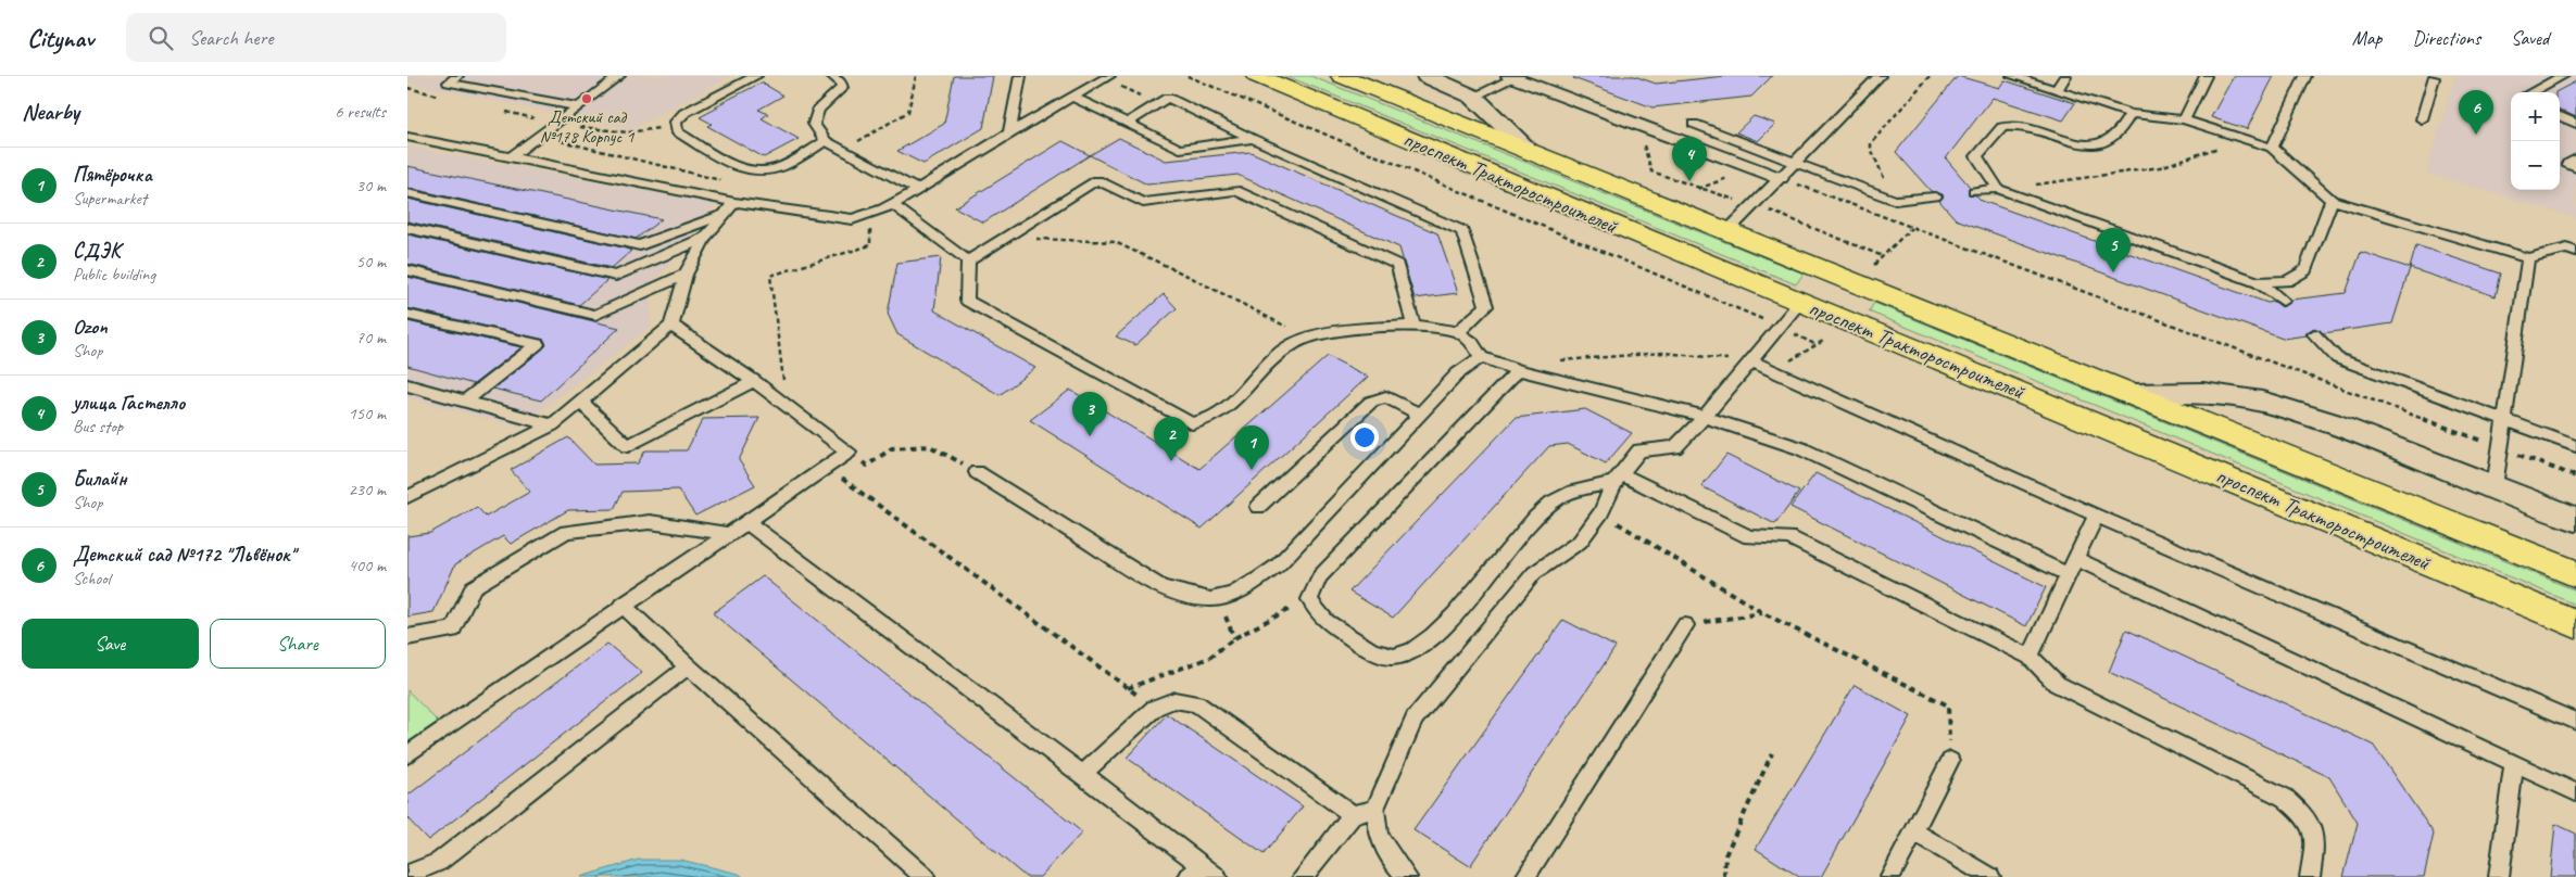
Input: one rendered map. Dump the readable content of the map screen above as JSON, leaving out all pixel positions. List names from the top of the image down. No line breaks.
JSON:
{"streets":{"main road":["проспект Тракторостроителей"]},"places":["Детский сад №178 Корпус 1"],"page":{"header":"Citynav","search":"Search here","nav":["Map","Directions","Saved"],"heading":["Nearby","6 results"],"pins":["6","4","5","3","2","1"],"map_buttons":["+","−"],"list":[{"mark":"1","name":"Пятёрочка","note":"Supermarket","value":"30 m"},{"mark":"2","name":"СДЭК","note":"Public building","value":"50 m"},{"mark":"3","name":"Ozon","note":"Shop","value":"70 m"},{"mark":"4","name":"улица Гастелло","note":"Bus stop","value":"150 m"},{"mark":"5","name":"Билайн","note":"Shop","value":"230 m"},{"mark":"6","name":"Детский сад №172 \"Львёнок\"","note":"School","value":"400 m"}],"buttons":["Save","Share"]}}
